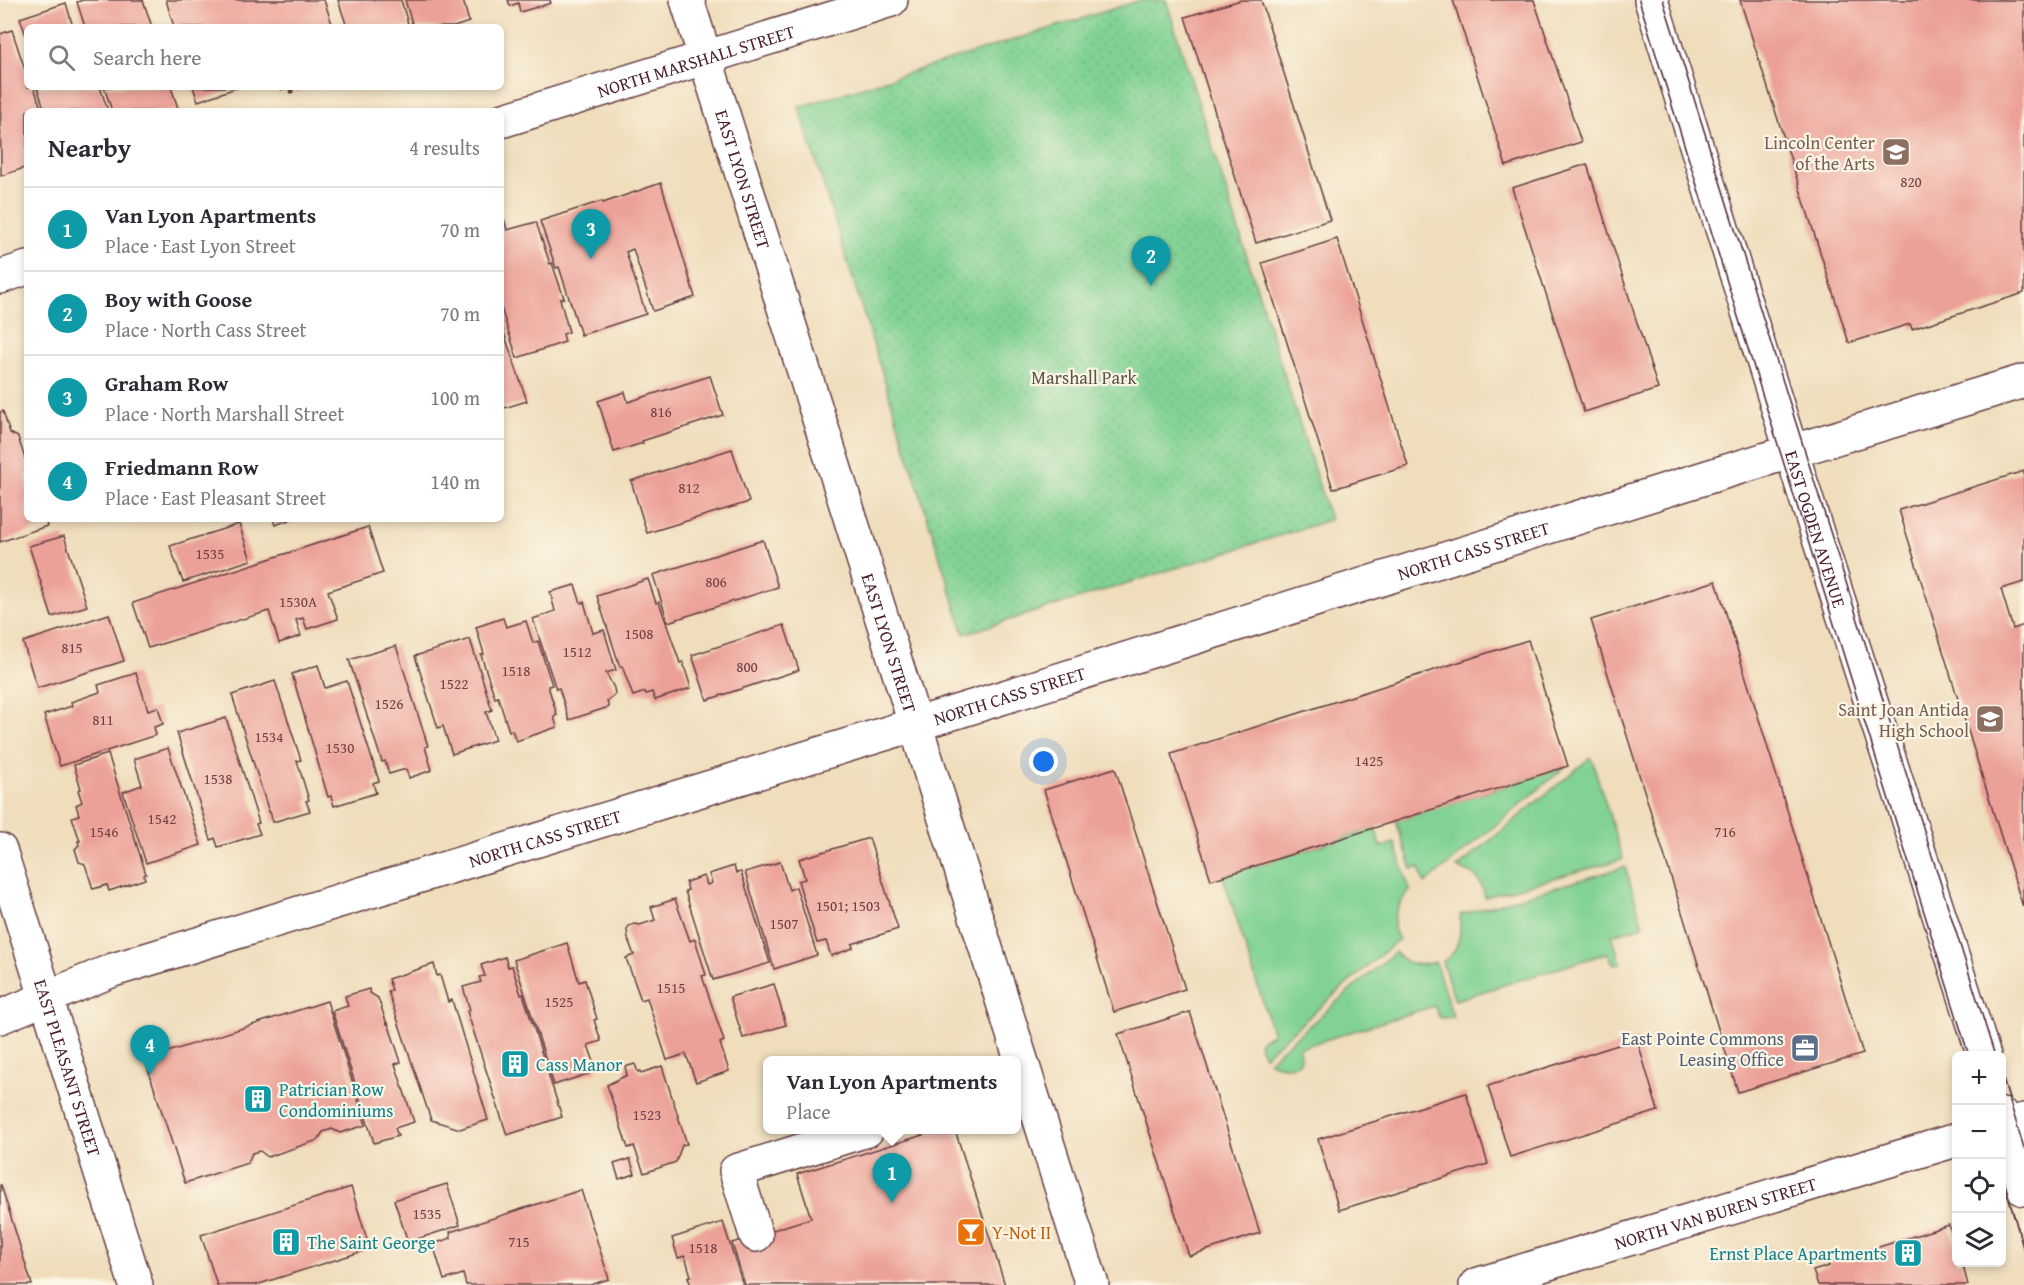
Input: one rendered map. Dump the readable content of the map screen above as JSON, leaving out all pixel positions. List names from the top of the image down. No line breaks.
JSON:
{"streets":{"street":["NORTH MARSHALL STREET","EAST LYON STREET","EAST OGDEN AVENUE","NORTH CASS STREET","EAST PLEASANT STREET","NORTH VAN BUREN STREET"]},"crossings":[["NORTH MARSHALL STREET","EAST LYON STREET"],["EAST LYON STREET","NORTH CASS STREET"],["EAST OGDEN AVENUE","NORTH CASS STREET"],["NORTH CASS STREET","EAST PLEASANT STREET"]],"parks":["Marshall Park"],"places":{"school or university":["Lincoln Center of the Arts","Saint Joan Antida High School"],"office":["East Pointe Commons Leasing Office"],"building":["Cass Manor","Patrician Row Condominiums","The Saint George","Ernst Place Apartments"],"bar":["Y-Not II"]},"house_numbers":["820","816","812","1535","806","1530A","1508","815","1512","800","1518","1522","1526","811","1534","1530","1425","1538","1542","1546","716","1501; 1503","1507","1515","1525","1523","1535","715","1518"],"page":{"search":"Search here","heading":["Nearby","4 results"],"list":[{"mark":"1","name":"Van Lyon Apartments","note":"Place · East Lyon Street","value":"70 m"},{"mark":"2","name":"Boy with Goose","note":"Place · North Cass Street","value":"70 m"},{"mark":"3","name":"Graham Row","note":"Place · North Marshall Street","value":"100 m"},{"mark":"4","name":"Friedmann Row","note":"Place · East Pleasant Street","value":"140 m"}],"pins":["3","2","4","1"],"map_buttons":["+","−"],"popup":["Van Lyon Apartments","Place"]}}
